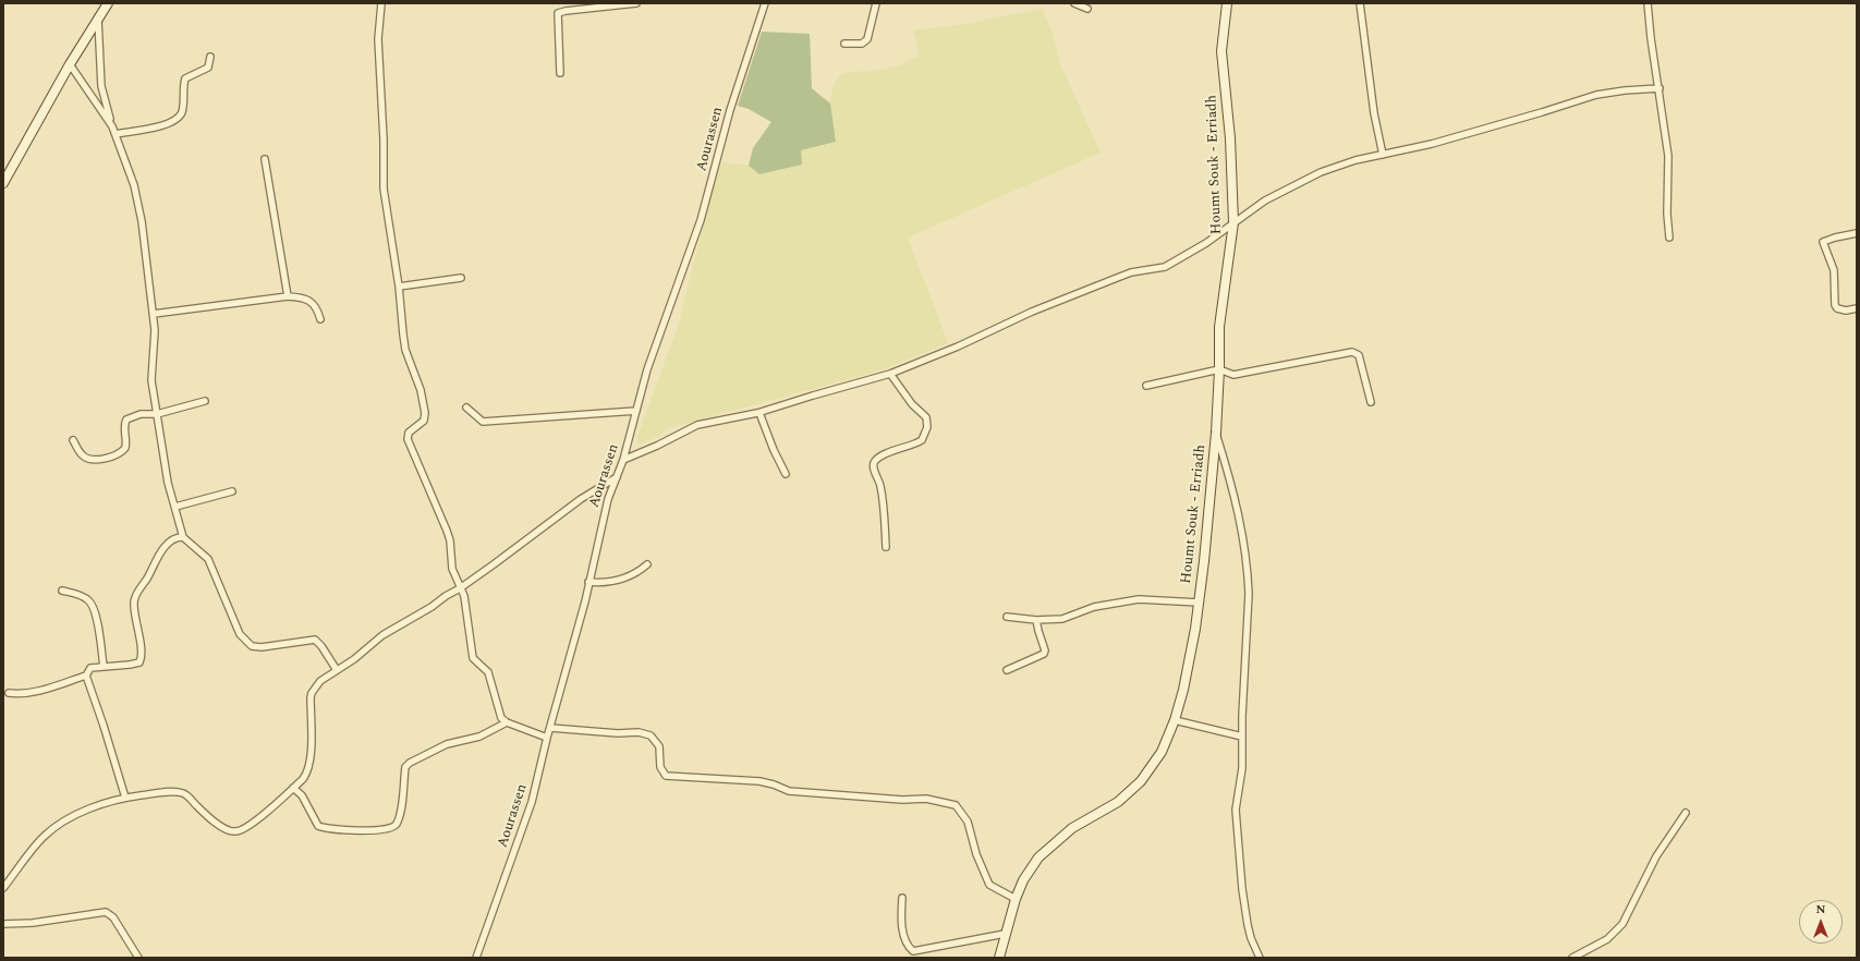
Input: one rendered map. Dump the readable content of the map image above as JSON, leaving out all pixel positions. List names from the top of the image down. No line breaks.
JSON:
{"streets":{"street":["Aourassen","Houmt Souk - Erriadh"]},"north":"top"}
